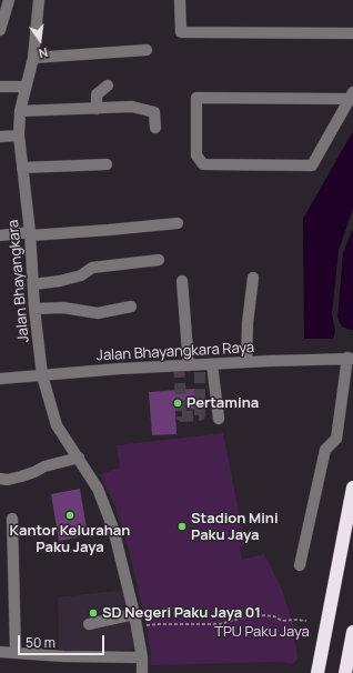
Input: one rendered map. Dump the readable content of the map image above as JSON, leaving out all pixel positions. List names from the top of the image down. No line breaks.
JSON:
{"streets":{"street":["Jalan Bhayangkara","Jalan Bhayangkara Raya"]},"crossings":[["Jalan Bhayangkara","Jalan Bhayangkara Raya"]],"parks":["TPU Paku Jaya"],"places":["Pertamina","Kantor Kelurahan Paku Jaya","Stadion Mini Paku Jaya","SD Negeri Paku Jaya 01"],"scale_bar":"50 m","north":"bottom"}
